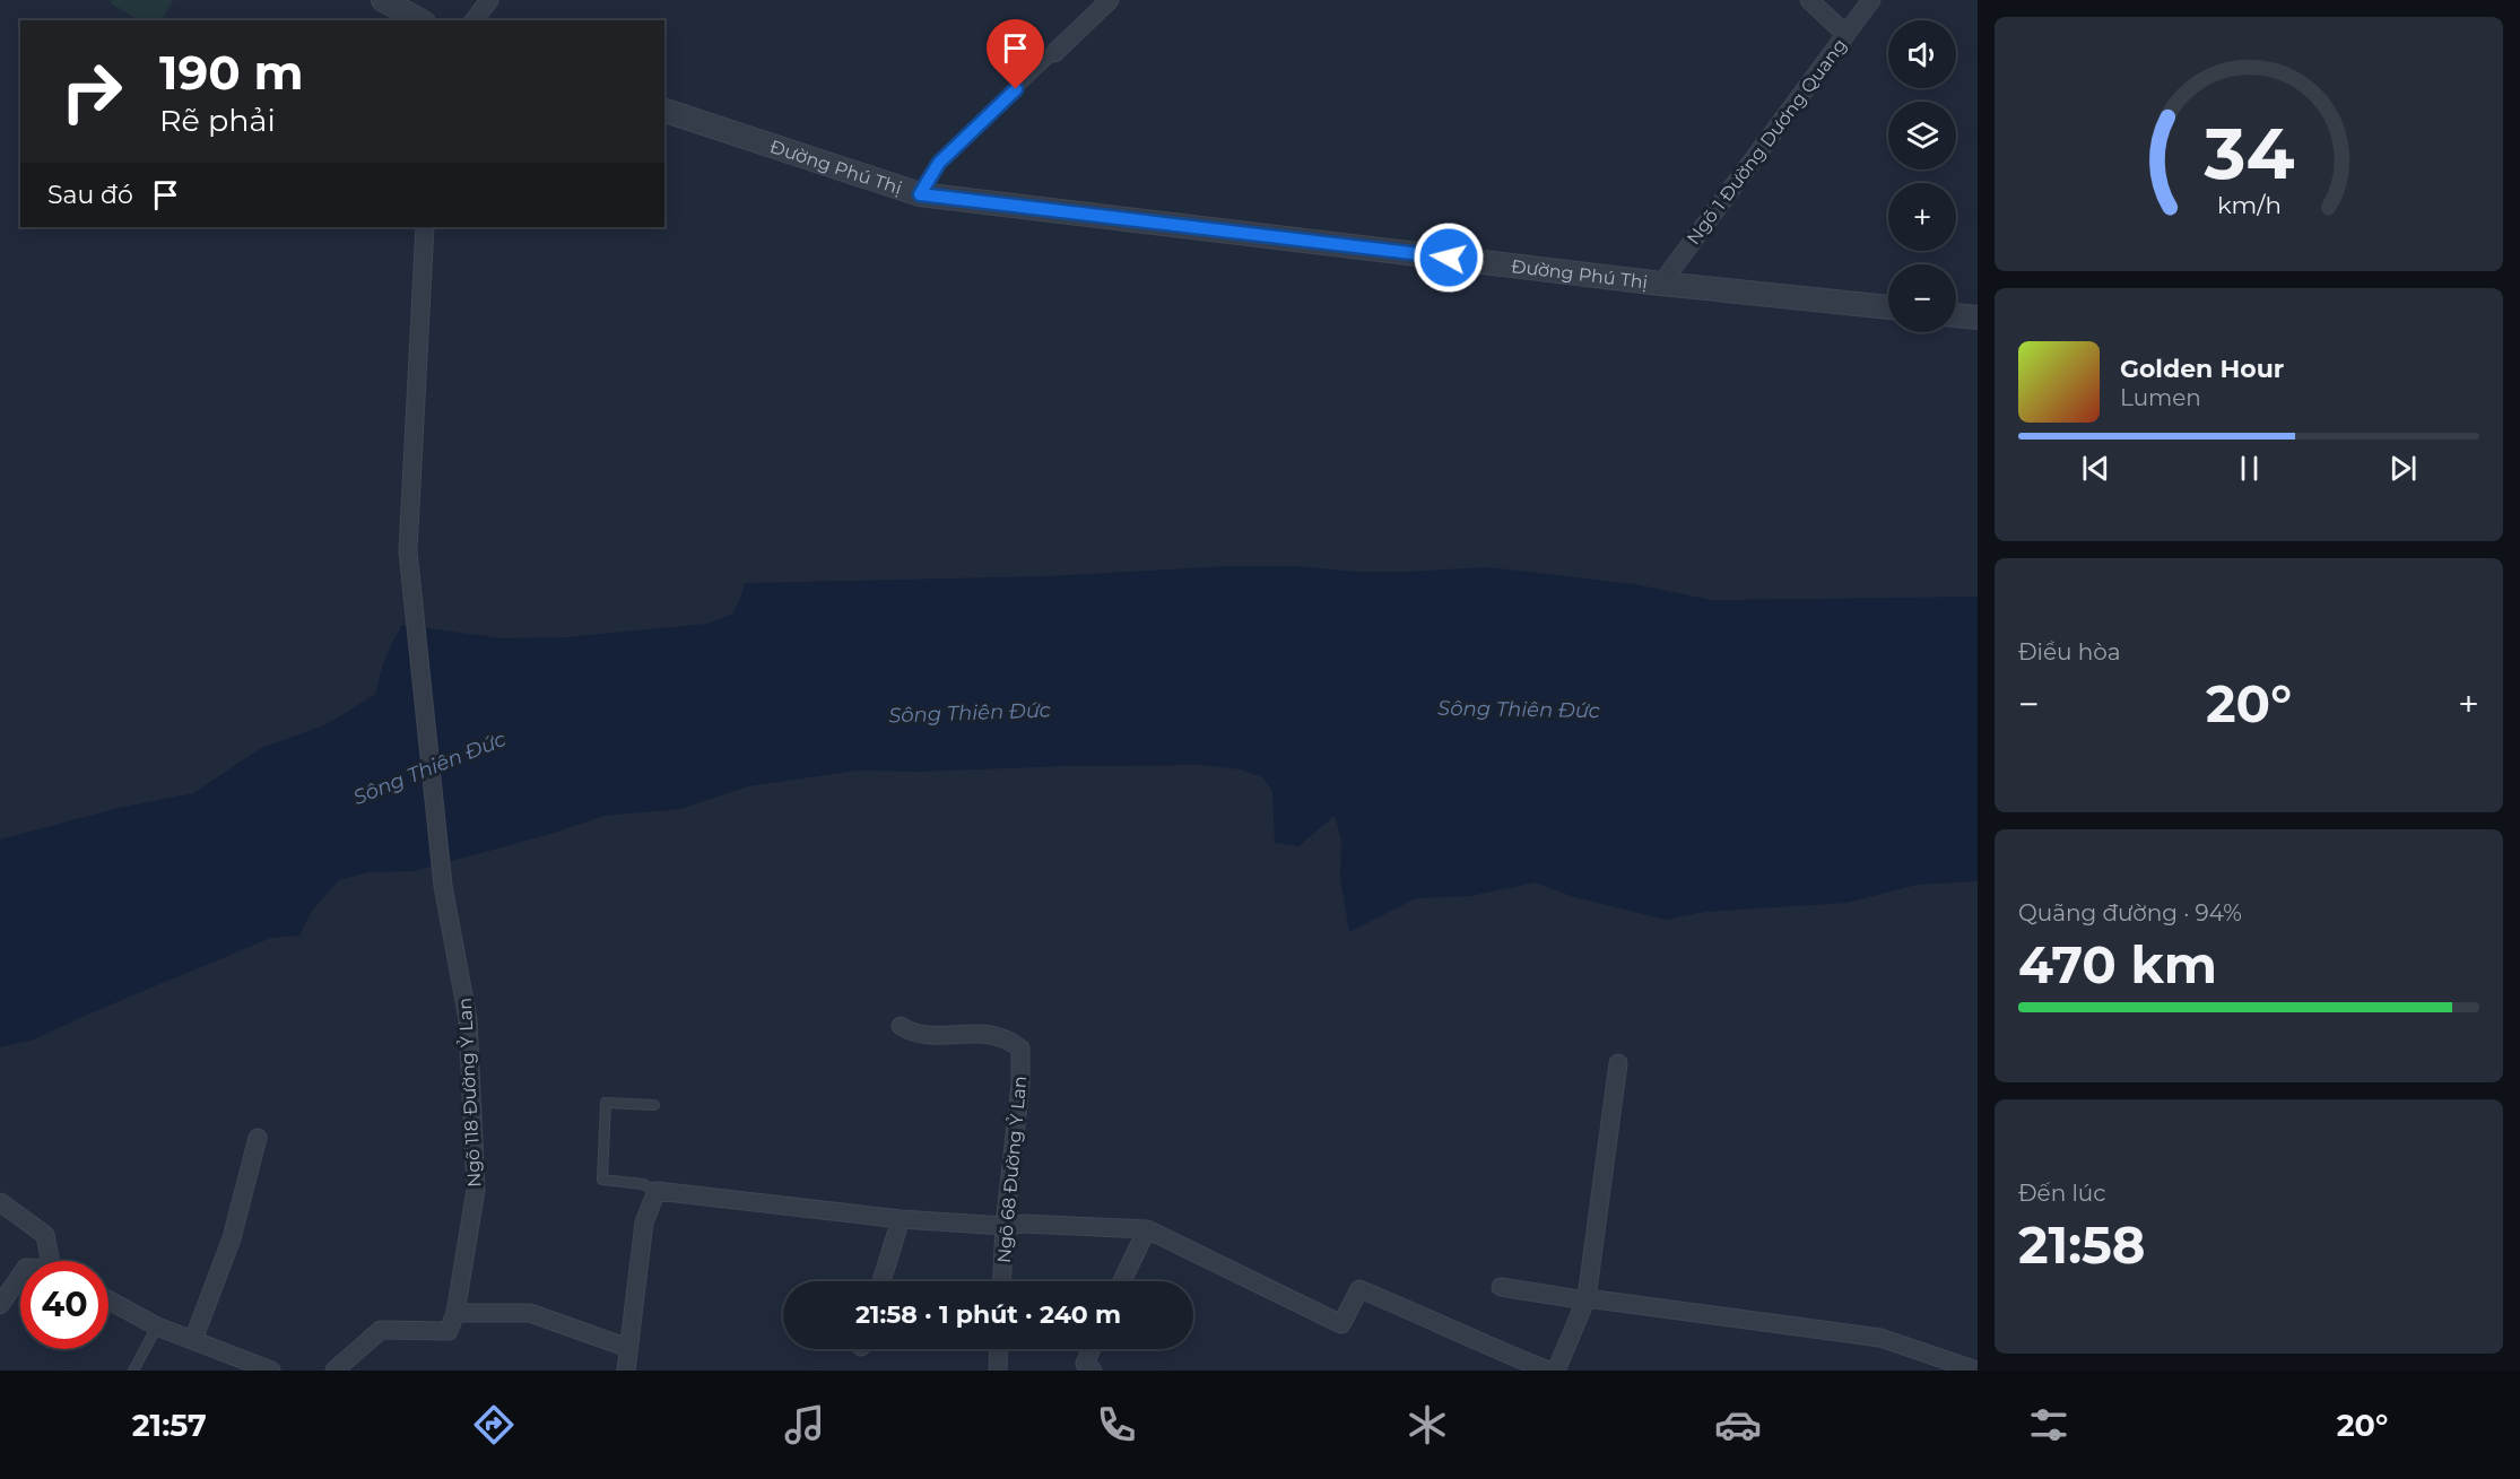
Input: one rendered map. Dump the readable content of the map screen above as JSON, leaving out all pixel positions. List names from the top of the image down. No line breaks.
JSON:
{"streets":{"street":["Ngõ 1 Đường Dương Quang","Đường Phú Thị","Ngõ 118 Đường Ỷ Lan","Ngõ 68 Đường Ỷ Lan"]},"crossings":[["Ngõ 1 Đường Dương Quang","Đường Phú Thị"]],"water":["Sông Thiên Đức"],"page":{"map_buttons":["+","−"],"turn":["190 m","Rẽ phải"],"then":"Sau đó","song":["Golden Hour","Lumen"],"tile":["Điều hòa",["Quãng đường · 94%","470 km"],["Đến lúc","21:58"]],"heat":["−","20°","+"],"limit":"40","trip":"21:58 · 1 phút · 240 m","tabs":["21:57","20°"],"gauge":["34","km/h"]}}
